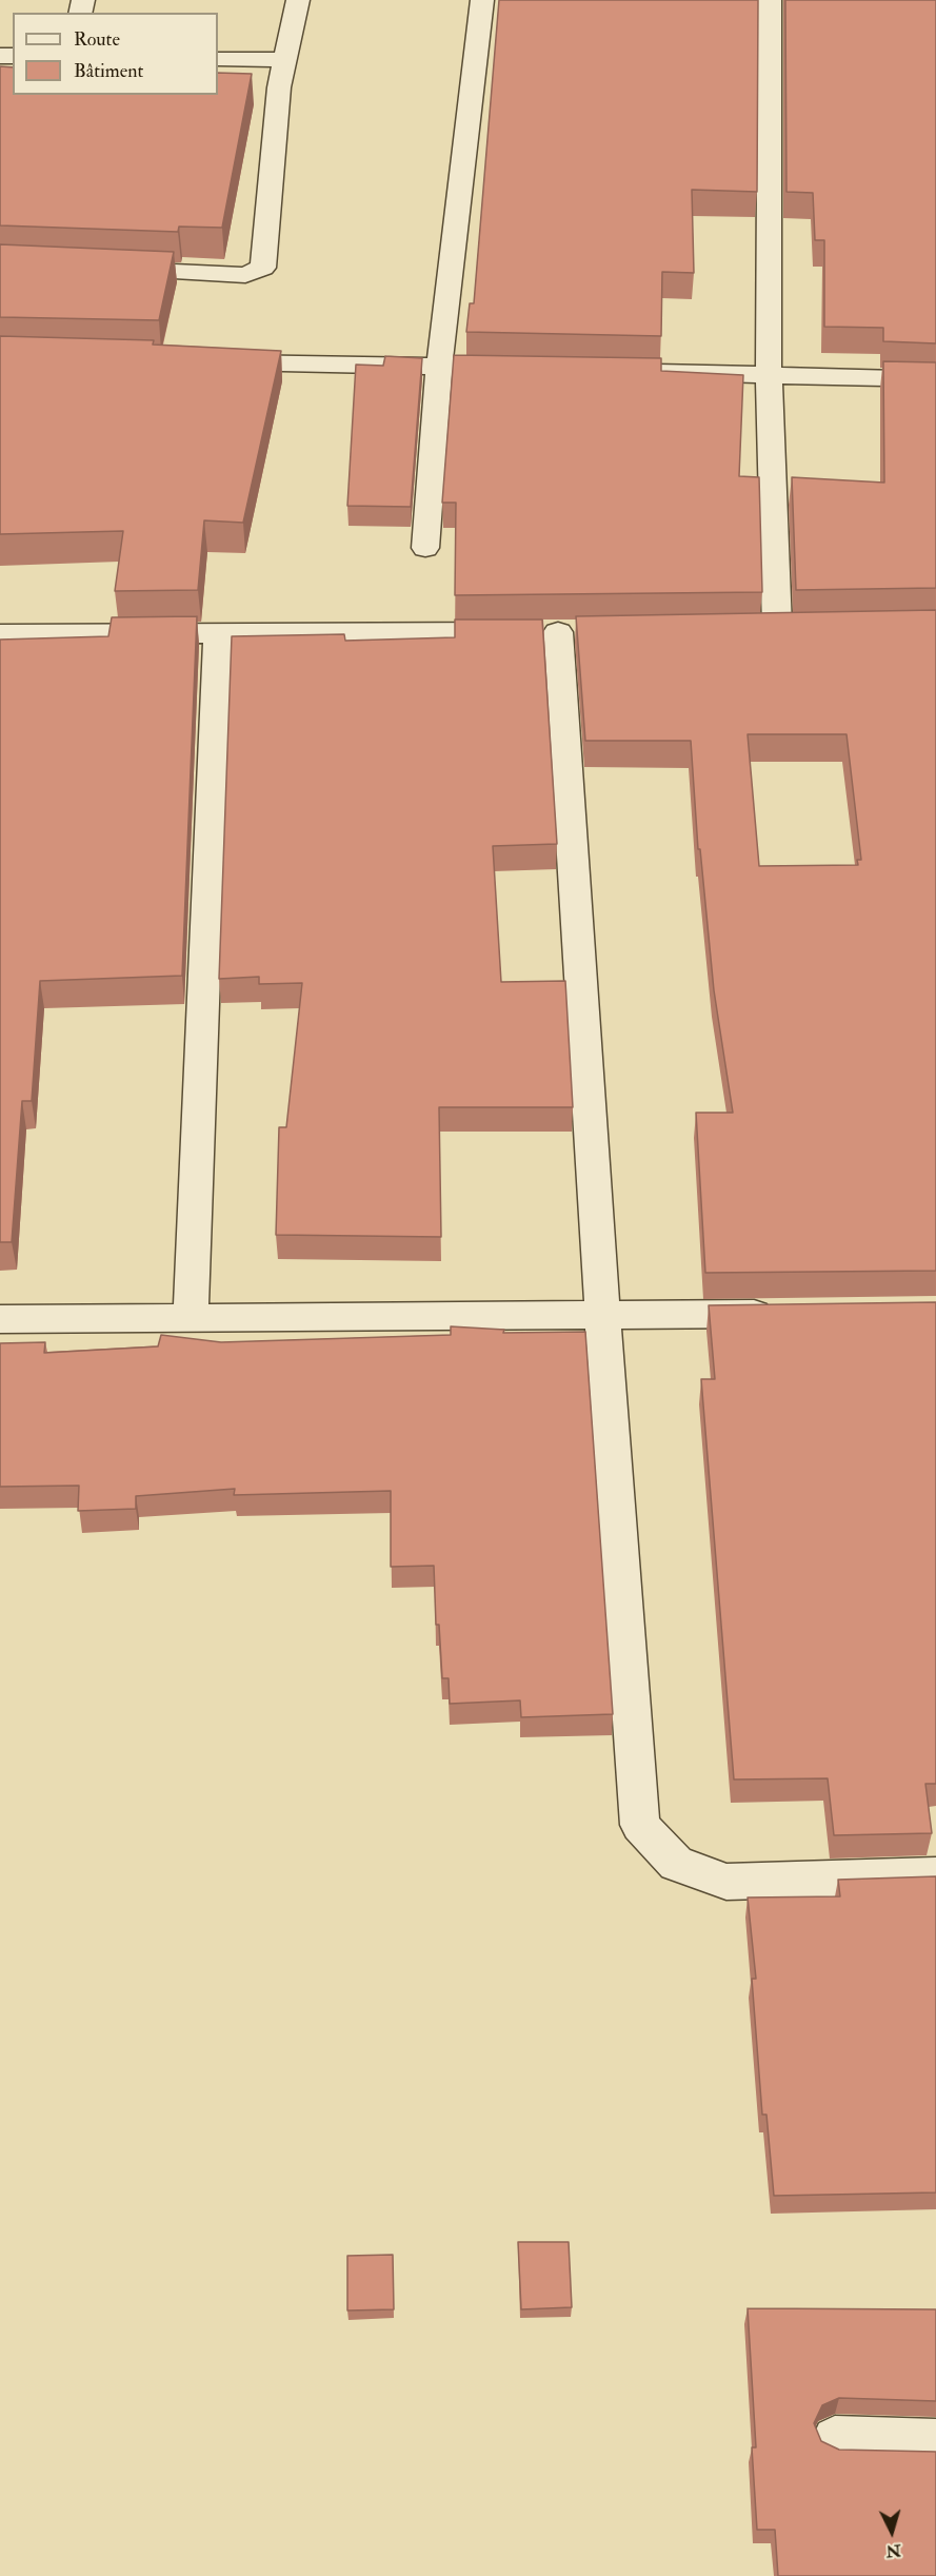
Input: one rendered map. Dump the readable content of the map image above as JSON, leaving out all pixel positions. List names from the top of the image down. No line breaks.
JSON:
{"legend":["Route","Bâtiment"],"north":"bottom"}
